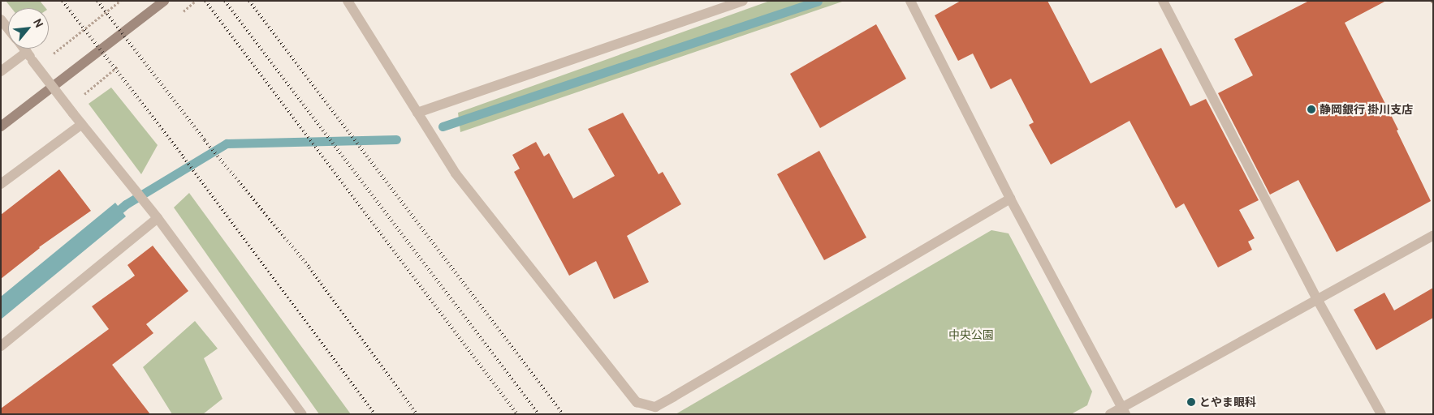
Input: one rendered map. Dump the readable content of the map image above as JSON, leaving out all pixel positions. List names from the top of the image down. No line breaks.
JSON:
{"parks":["中央公園"],"places":["静岡銀行 掛川支店","とやま眼科"],"north":"top right"}
